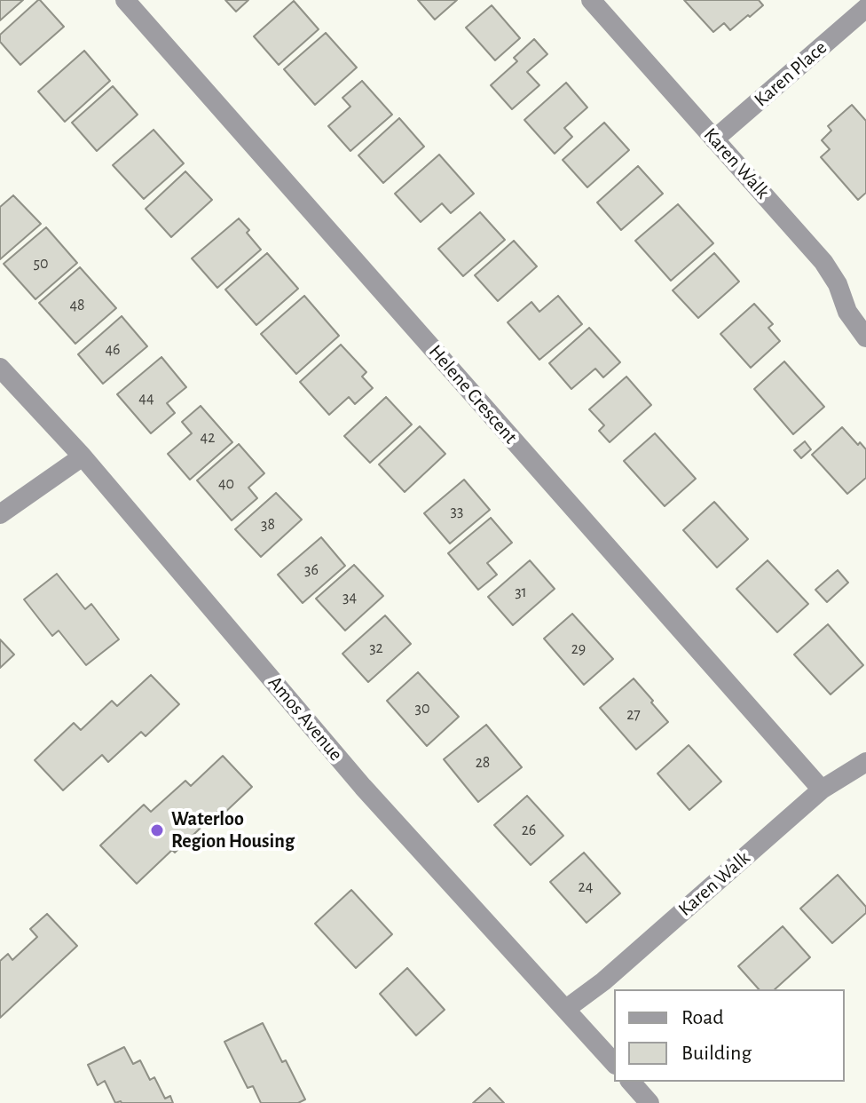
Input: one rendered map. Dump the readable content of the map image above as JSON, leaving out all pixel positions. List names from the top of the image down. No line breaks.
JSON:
{"streets":{"street":["Karen Place","Karen Walk","Helene Crescent","Amos Avenue"]},"crossings":[["Karen Place","Karen Walk"],["Karen Walk","Helene Crescent"],["Karen Walk","Amos Avenue"]],"places":["Waterloo Region Housing"],"house_numbers":["50","48","46","44","42","40","33","38","36","31","34","32","29","30","27","28","26","24"],"legend":["Road","Building"]}
